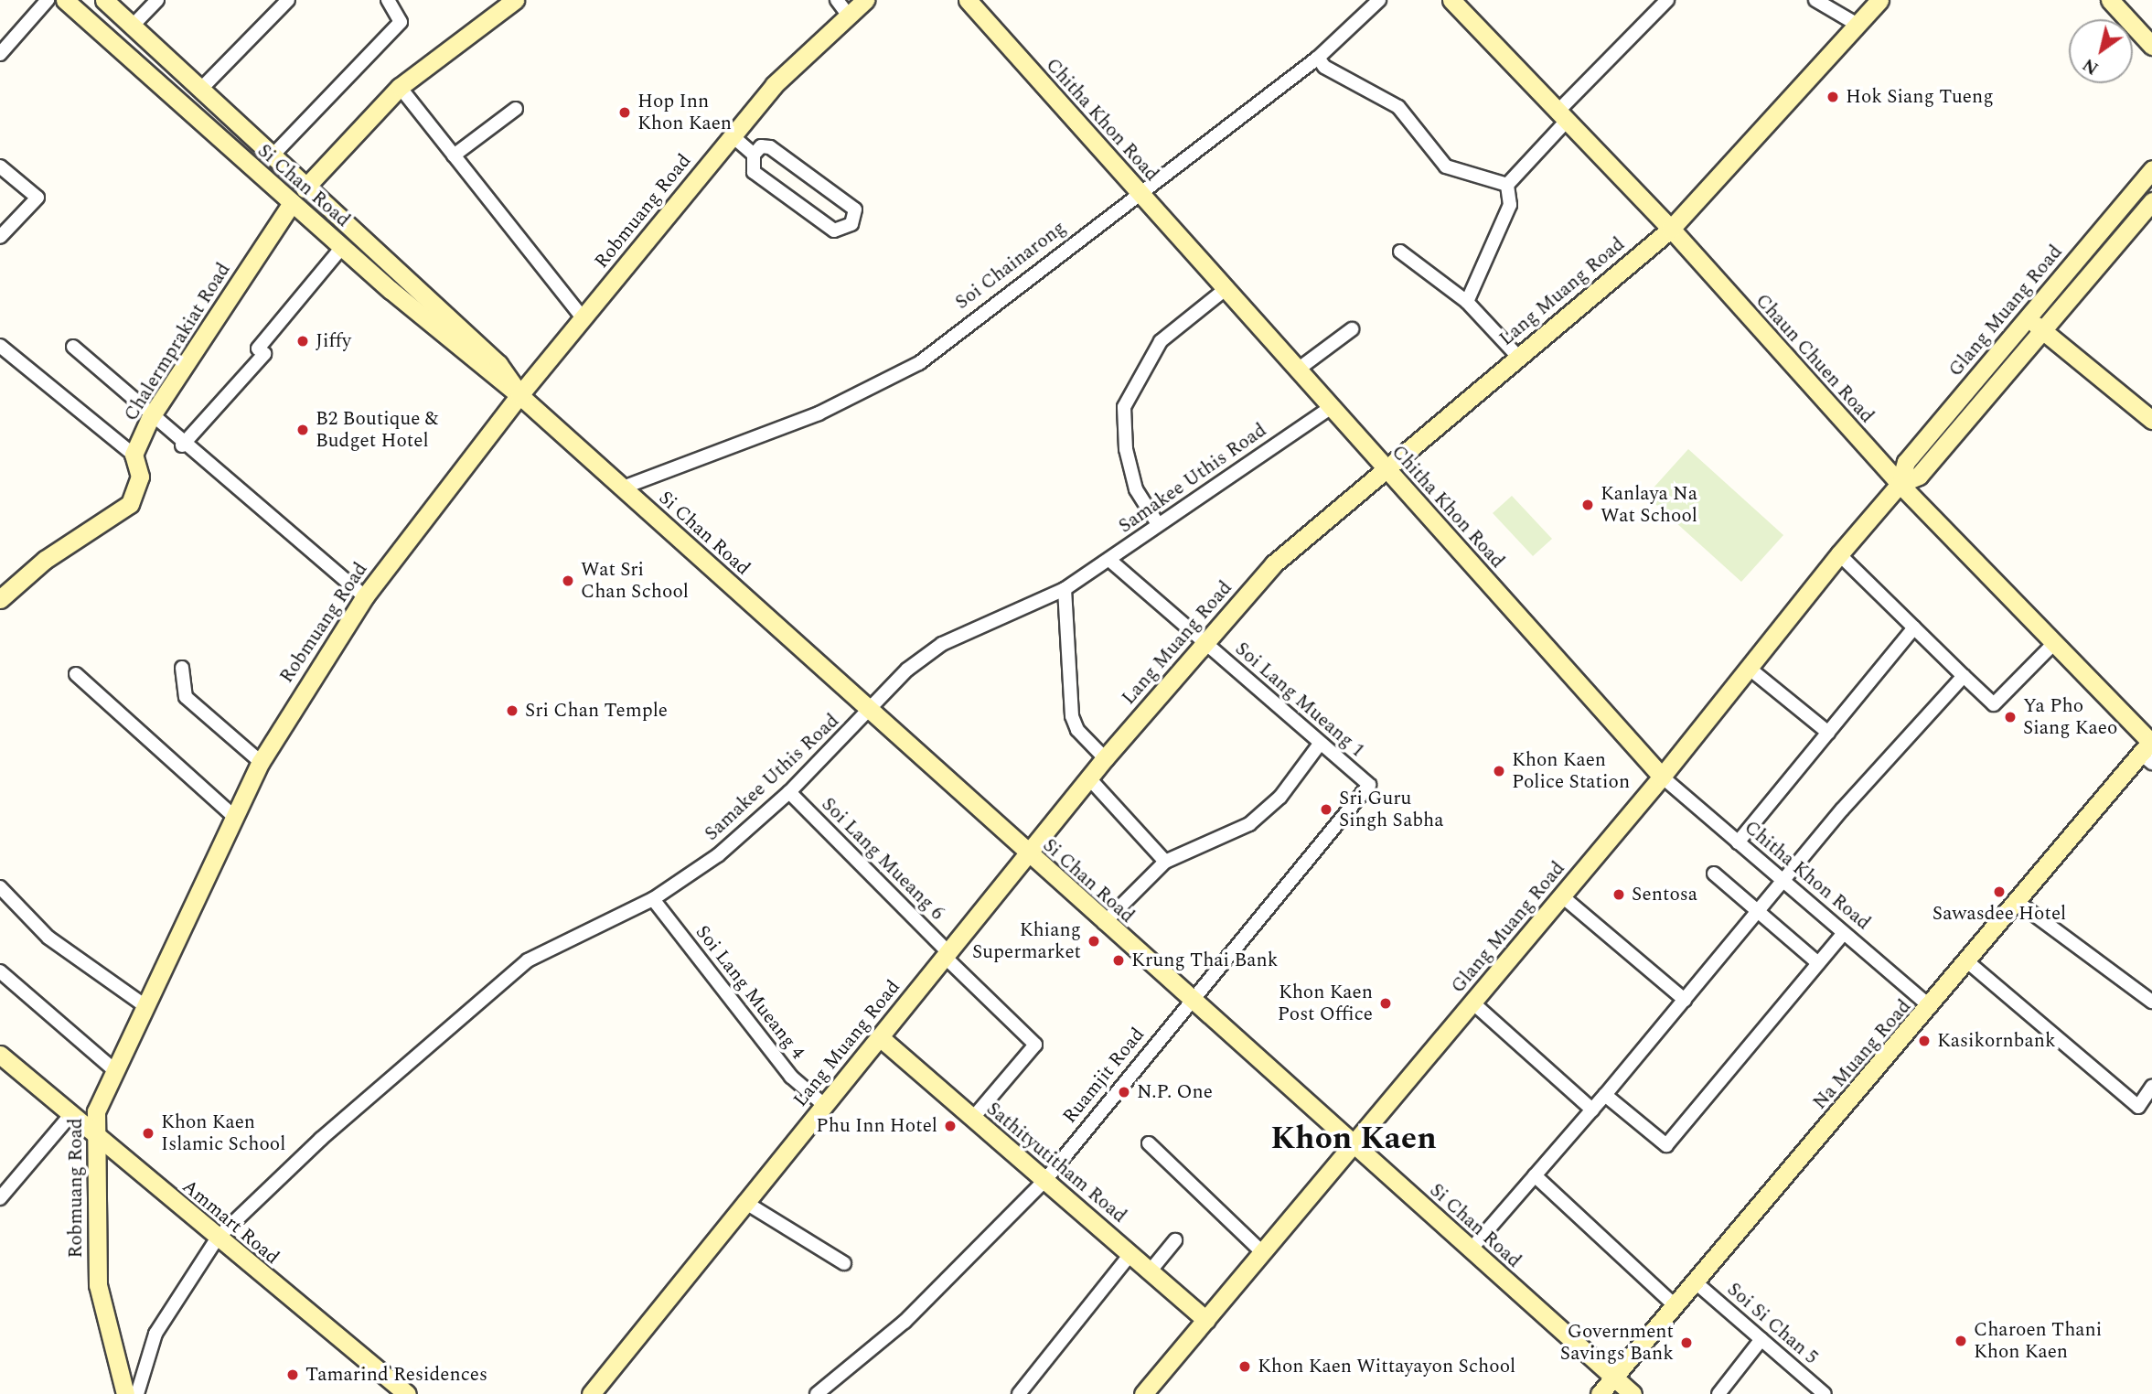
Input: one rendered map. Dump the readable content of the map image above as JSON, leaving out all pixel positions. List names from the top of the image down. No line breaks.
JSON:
{"streets":{"street":["Chitha Khon Road","Si Chan Road","Robmuang Road","Soi Chainarong","Lang Muang Road","Glang Muang Road","Chalermprakiat Road","Chaun Chuen Road","Samakee Uthis Road","Soi Lang Mueang 1","Soi Lang Mueang 6","Soi Lang Mueang 4","Na Muang Road","Ruamjit Road","Sathityutitham Road","Ammart Road","Soi Si Chan 5"]},"crossings":[["Chitha Khon Road","Soi Chainarong"],["Chitha Khon Road","Lang Muang Road"],["Chitha Khon Road","Glang Muang Road"],["Chitha Khon Road","Samakee Uthis Road"],["Chitha Khon Road","Na Muang Road"],["Si Chan Road","Robmuang Road"],["Si Chan Road","Soi Chainarong"],["Si Chan Road","Lang Muang Road"],["Si Chan Road","Glang Muang Road"],["Si Chan Road","Chalermprakiat Road"],["Si Chan Road","Samakee Uthis Road"],["Si Chan Road","Na Muang Road"],["Si Chan Road","Ruamjit Road"],["Robmuang Road","Ammart Road"],["Lang Muang Road","Chaun Chuen Road"],["Lang Muang Road","Soi Lang Mueang 1"],["Lang Muang Road","Soi Lang Mueang 6"],["Lang Muang Road","Soi Lang Mueang 4"],["Lang Muang Road","Sathityutitham Road"],["Glang Muang Road","Chaun Chuen Road"],["Glang Muang Road","Sathityutitham Road"],["Chaun Chuen Road","Na Muang Road"],["Samakee Uthis Road","Soi Lang Mueang 1"],["Samakee Uthis Road","Soi Lang Mueang 6"],["Samakee Uthis Road","Soi Lang Mueang 4"],["Samakee Uthis Road","Ammart Road"],["Soi Lang Mueang 1","Ruamjit Road"],["Soi Lang Mueang 6","Sathityutitham Road"],["Na Muang Road","Soi Si Chan 5"],["Ruamjit Road","Sathityutitham Road"]],"districts":["Khon Kaen"],"places":["Hok Siang Tueng","Hop Inn Khon Kaen","Jiffy","B2 Boutique & Budget Hotel","Kanlaya Na Wat School","Wat Sri Chan School","Sri Chan Temple","Ya Pho Siang Kaeo","Khon Kaen Police Station","Sri Guru Singh Sabha","Sawasdee Hotel","Sentosa","Khiang Supermarket","Krung Thai Bank","Khon Kaen Post Office","Kasikornbank","N.P. One","Phu Inn Hotel","Khon Kaen Islamic School","Charoen Thani Khon Kaen","Government Savings Bank","Khon Kaen Wittayayon School","Tamarind Residences"],"north":"bottom left"}
